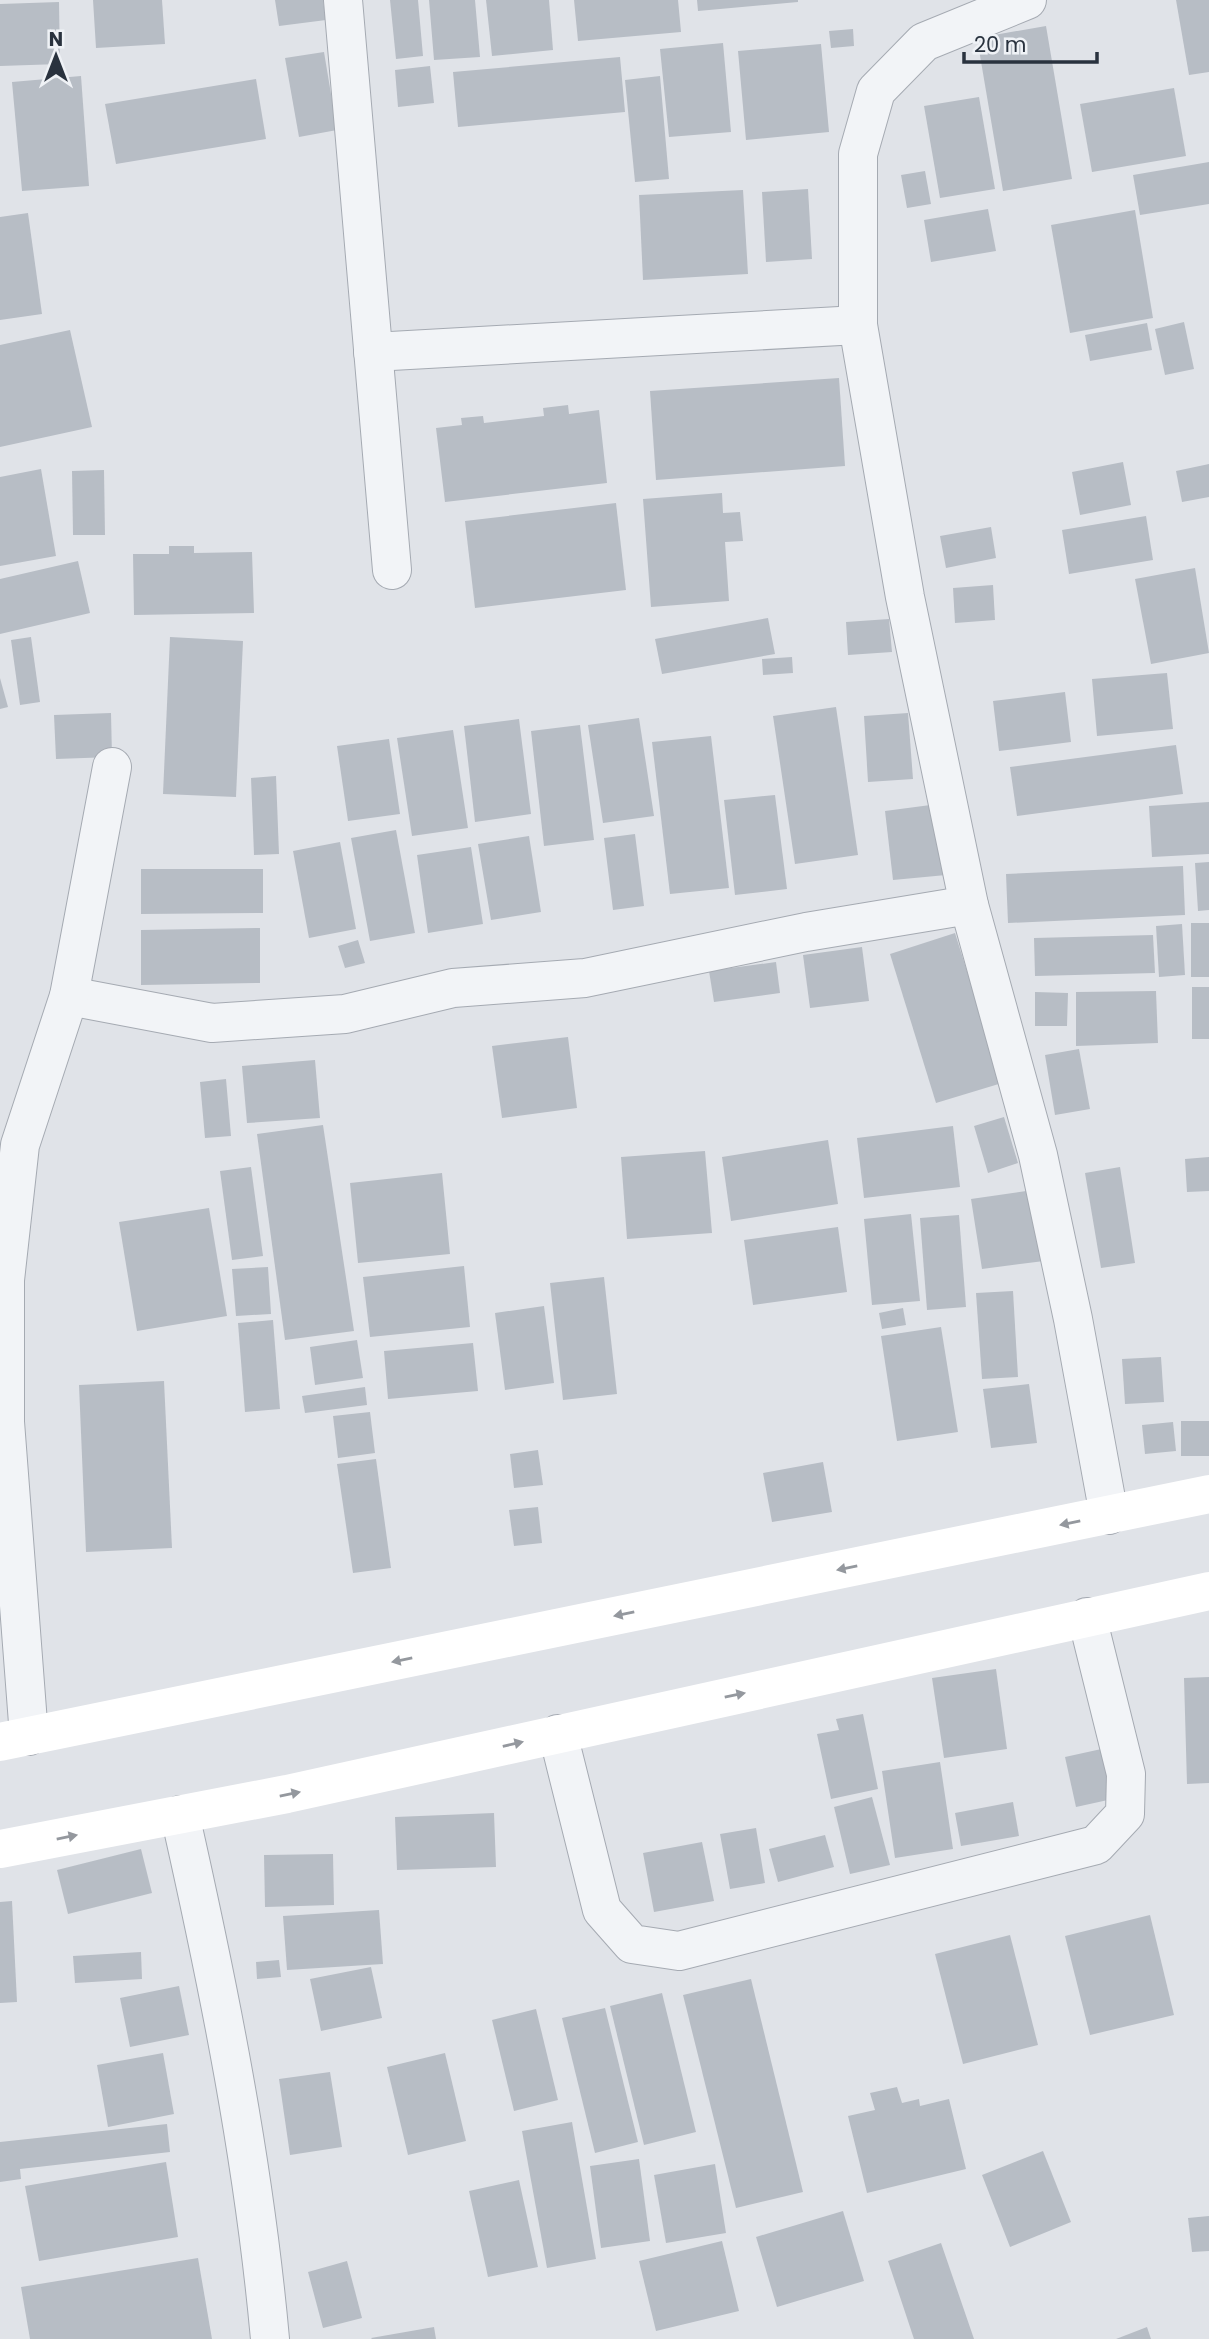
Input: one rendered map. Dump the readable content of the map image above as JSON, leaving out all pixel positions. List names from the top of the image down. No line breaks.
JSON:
{"scale_bar":"20 m","north":"top"}
